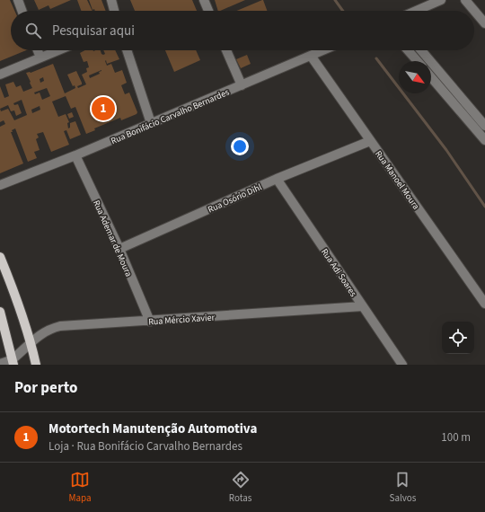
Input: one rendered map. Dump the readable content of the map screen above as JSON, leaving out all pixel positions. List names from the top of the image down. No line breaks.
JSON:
{"streets":{"street":["Rua Bonifácio Carvalho Bernardes","Rua Manoel Moura","Rua Osório Dihl","Rua Ademar de Moura","Rua Adi Soares","Rua Mércio Xavier"]},"crossings":[["Rua Bonifácio Carvalho Bernardes","Rua Manoel Moura"],["Rua Bonifácio Carvalho Bernardes","Rua Ademar de Moura"],["Rua Manoel Moura","Rua Osório Dihl"],["Rua Osório Dihl","Rua Ademar de Moura"],["Rua Osório Dihl","Rua Adi Soares"],["Rua Ademar de Moura","Rua Mércio Xavier"],["Rua Adi Soares","Rua Mércio Xavier"]],"north":"bottom right","page":{"search":"Pesquisar aqui","pins":"1","heading":"Por perto","list":[{"mark":"1","name":"Motortech Manutenção Automotiva","note":"Loja · Rua Bonifácio Carvalho Bernardes","value":"100 m"}],"nav":["Mapa","Rotas","Salvos"]}}
